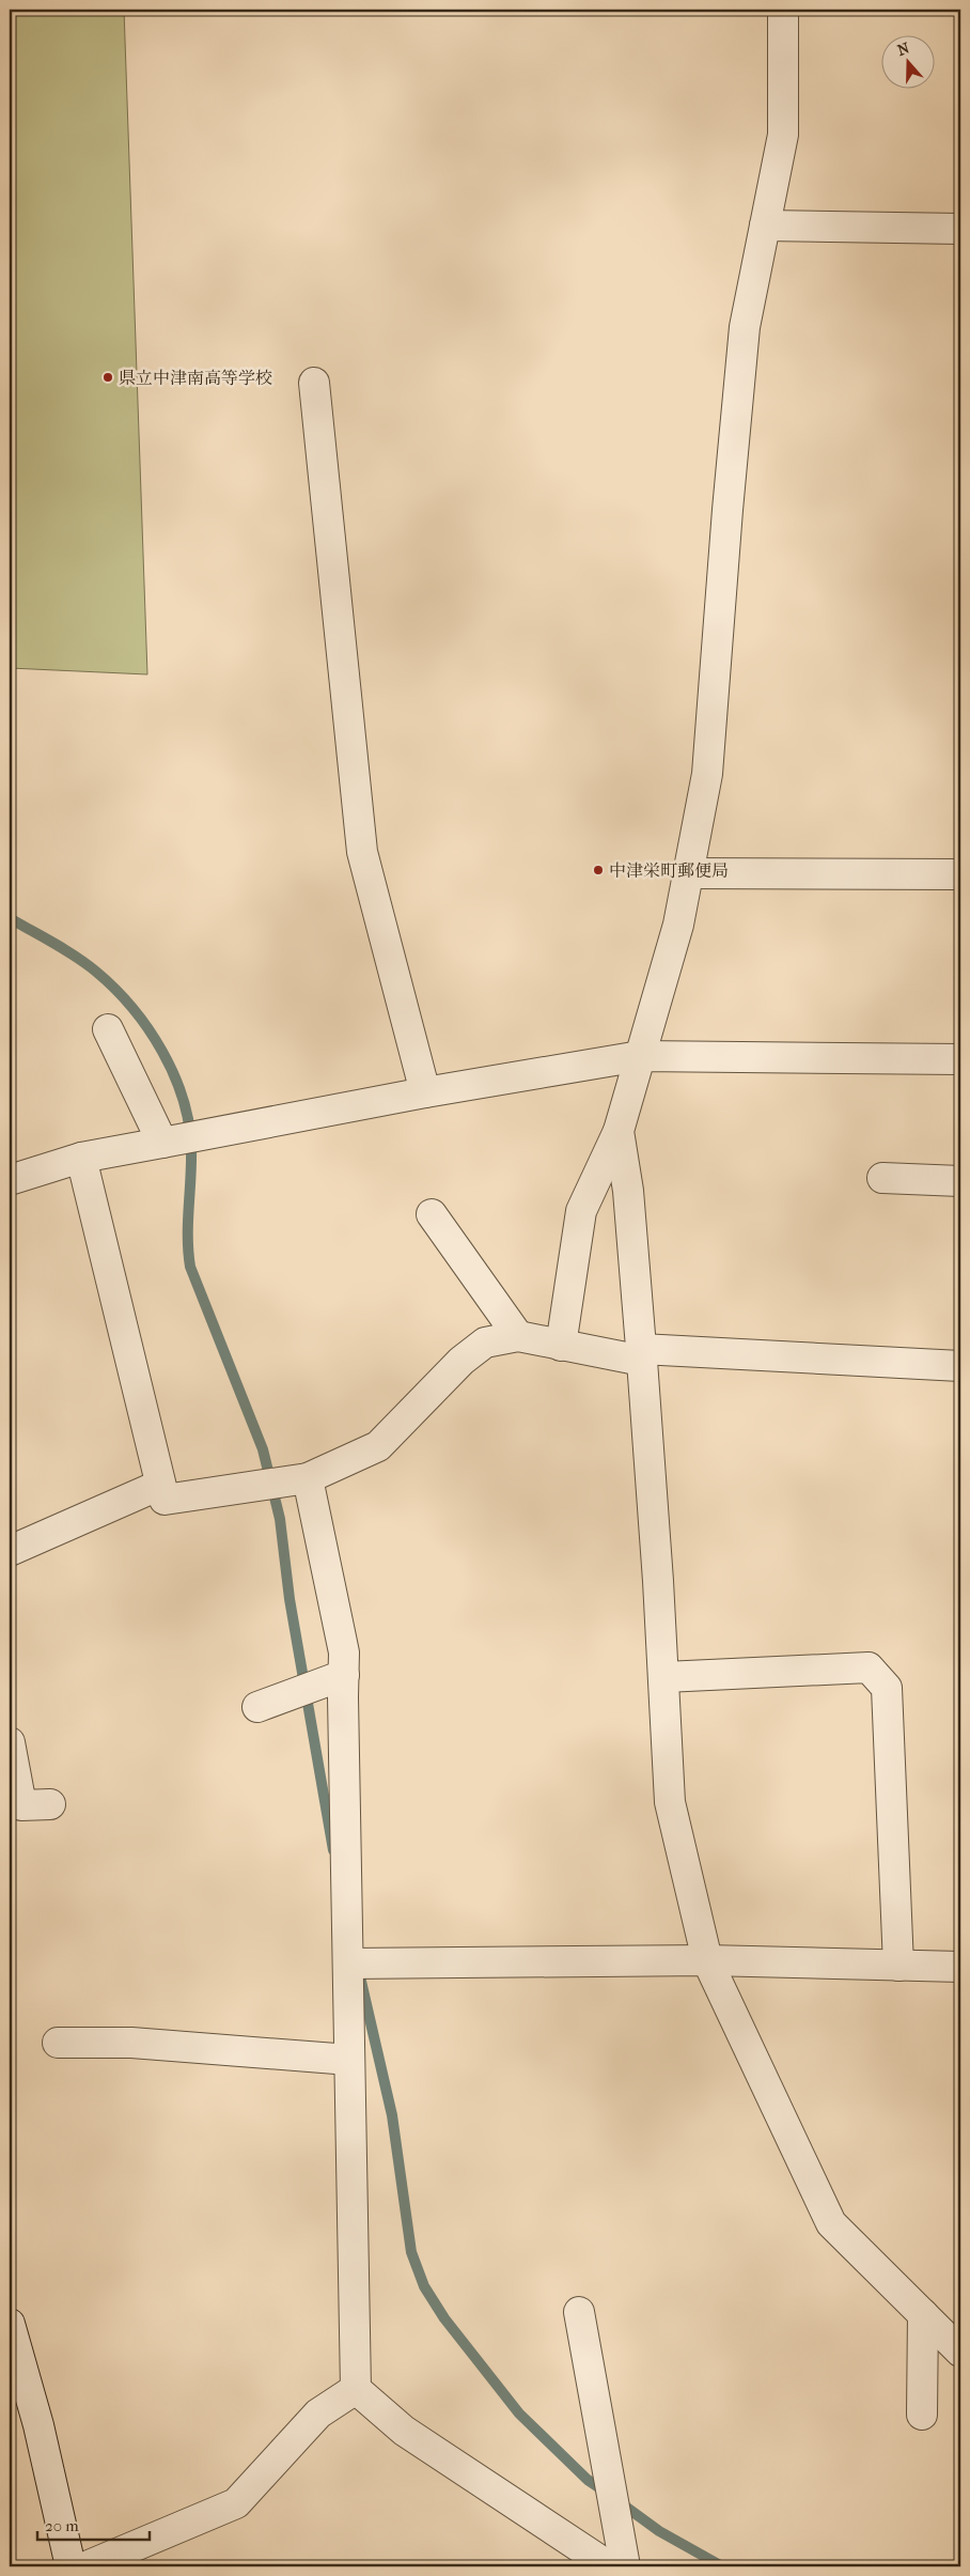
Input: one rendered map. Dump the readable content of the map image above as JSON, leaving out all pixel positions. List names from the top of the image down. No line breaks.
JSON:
{"places":["県立中津南高等学校","中津栄町郵便局"],"scale_bar":"20 m","north":"top"}
